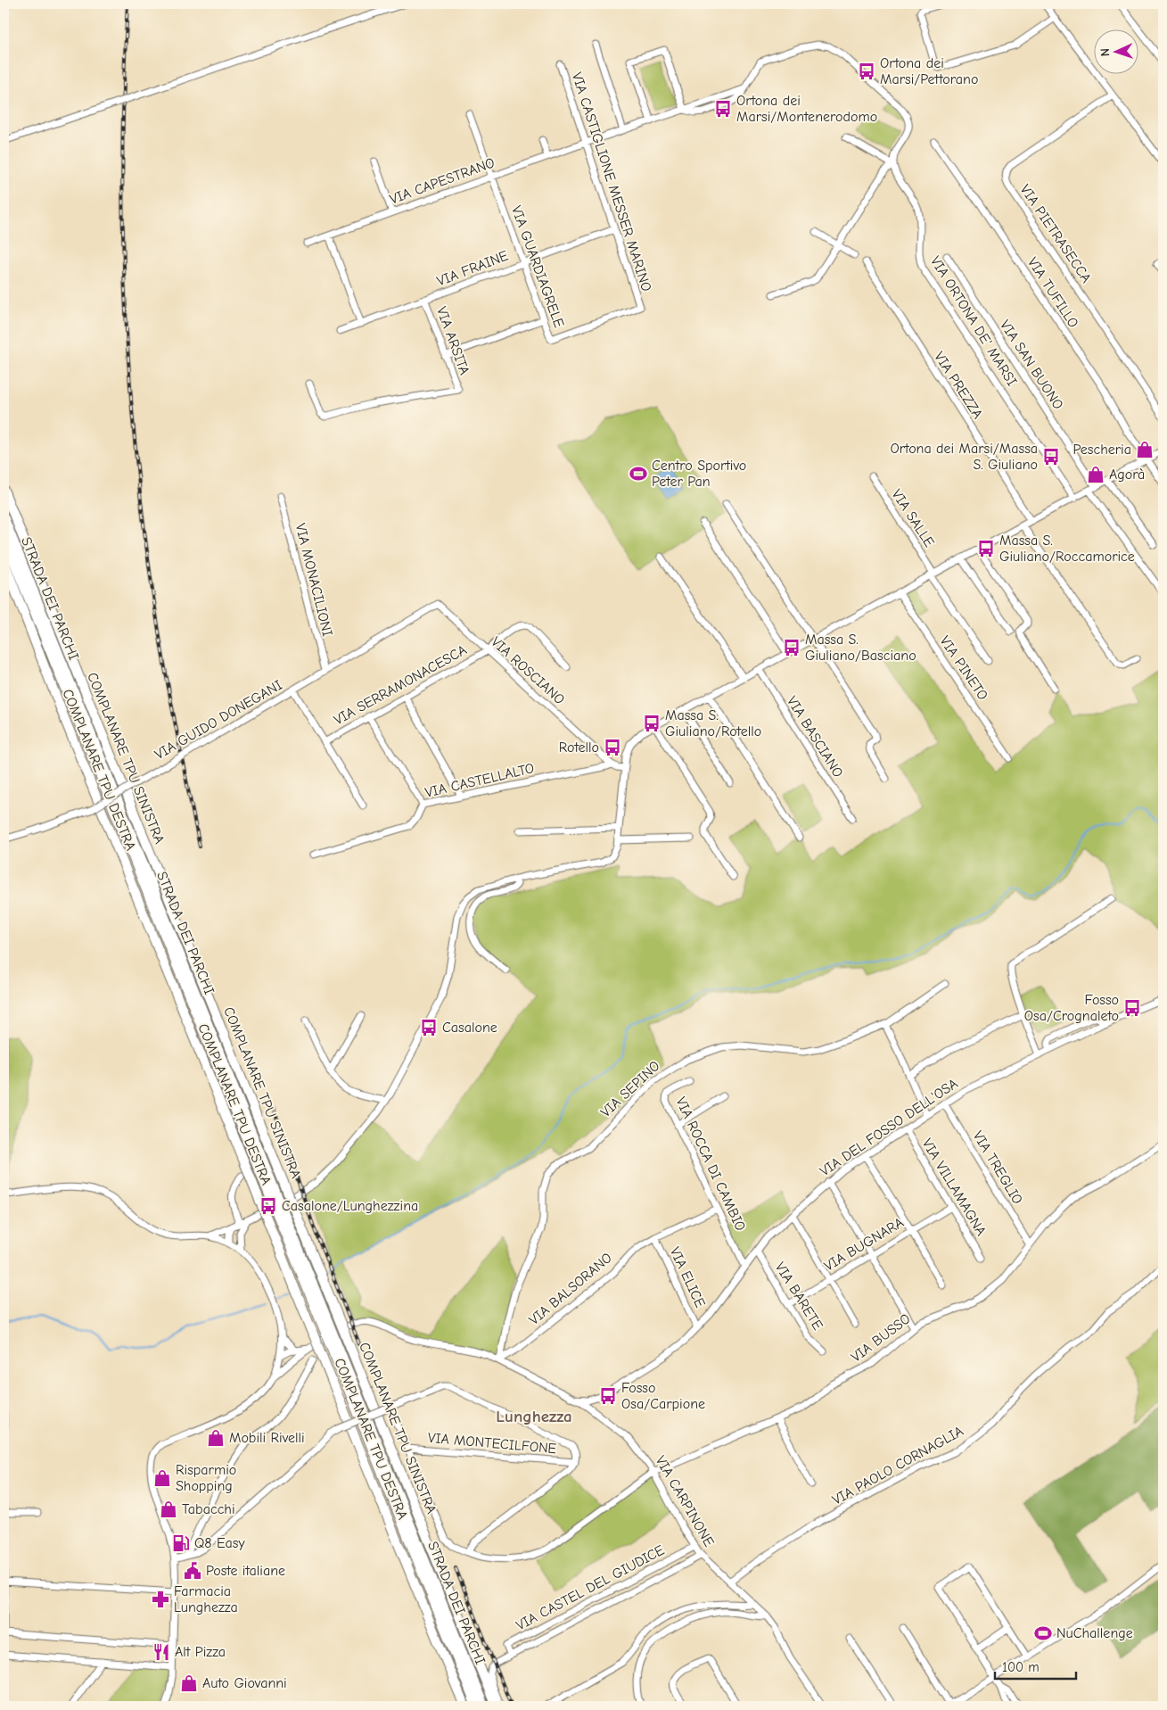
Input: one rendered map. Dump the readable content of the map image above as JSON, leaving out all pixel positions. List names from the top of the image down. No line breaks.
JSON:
{"streets":{"highway":["STRADA DEI PARCHI","COMPLANARE TPU SINISTRA","COMPLANARE TPU DESTRA"],"street":["VIA CAPESTRANO","VIA CASTIGLIONE MESSER MARINO","VIA PIETRASECCA","VIA GUARDIAGRELE","VIA FRAINE","VIA TUFILLO","VIA ORTONA DE' MARSI","VIA ARSITA","VIA SAN BUONO","VIA PREZZA","VIA SALLE","VIA MONACILIONI","VIA PINETO","VIA ROSCIANO","VIA SERRAMONACESCA","VIA GUIDO DONEGANI","VIA BASCIANO","VIA CASTELLALTO","VIA SEPINO","VIA DEL FOSSO DELL'OSA","VIA ROCCA DI CAMBIO","VIA TREGLIO","VIA VILLAMAGNA","VIA BUGNARA","VIA ELICE","VIA BALSORANO","VIA BARETE","VIA BUSSO","VIA MONTECILFONE","VIA PAOLO CORNAGLIA","VIA CARPINONE","VIA CASTEL DEL GIUDICE"]},"crossings":[["VIA CAPESTRANO","VIA CASTIGLIONE MESSER MARINO"],["VIA CAPESTRANO","VIA GUARDIAGRELE"],["VIA CASTIGLIONE MESSER MARINO","VIA GUARDIAGRELE"],["VIA CASTIGLIONE MESSER MARINO","VIA FRAINE"],["VIA GUARDIAGRELE","VIA FRAINE"],["VIA FRAINE","VIA ARSITA"],["VIA MONACILIONI","VIA GUIDO DONEGANI"],["VIA ROSCIANO","VIA SERRAMONACESCA"],["VIA ROSCIANO","VIA GUIDO DONEGANI"],["VIA ROSCIANO","VIA CASTELLALTO"],["VIA SEPINO","VIA BALSORANO"],["VIA DEL FOSSO DELL'OSA","VIA ROCCA DI CAMBIO"],["VIA DEL FOSSO DELL'OSA","VIA TREGLIO"],["VIA DEL FOSSO DELL'OSA","VIA VILLAMAGNA"],["VIA DEL FOSSO DELL'OSA","VIA ELICE"],["VIA DEL FOSSO DELL'OSA","VIA BARETE"],["VIA DEL FOSSO DELL'OSA","VIA CARPINONE"],["VIA ROCCA DI CAMBIO","VIA BALSORANO"],["VIA TREGLIO","VIA BUSSO"],["VIA VILLAMAGNA","VIA BUGNARA"],["VIA BUGNARA","VIA BARETE"],["VIA ELICE","VIA BALSORANO"],["VIA BUSSO","VIA CARPINONE"],["VIA PAOLO CORNAGLIA","VIA CARPINONE"],["VIA CARPINONE","VIA CASTEL DEL GIUDICE"]],"districts":["Lunghezza"],"places":{"bus stop":["Ortona dei Marsi/Pettorano","Ortona dei Marsi/Montenerodomo","Ortona dei Marsi/Massa S. Giuliano","Massa S. Giuliano/Roccamorice","Massa S. Giuliano/Basciano","Massa S. Giuliano/Rotello","Rotello","Fosso Osa/Crognaleto","Casalone","Casalone/Lunghezzina","Fosso Osa/Carpione"],"shop":["Pescheria","Agorà","Mobili Rivelli","Risparmio Shopping","Tabacchi","Auto Giovanni"],"sports":["Centro Sportivo Peter Pan","NuChallenge"],"fuel station":["Q8 Easy"],"public building":["Poste italiane"],"pharmacy":["Farmacia Lunghezza"],"restaurant":["Alt Pizza"]},"scale_bar":"100 m","north":"left"}
